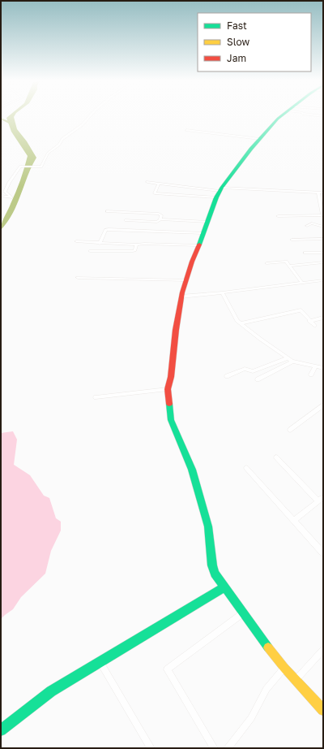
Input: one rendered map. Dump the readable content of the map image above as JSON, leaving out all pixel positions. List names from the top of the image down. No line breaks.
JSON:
{"legend":["Fast","Slow","Jam"]}
